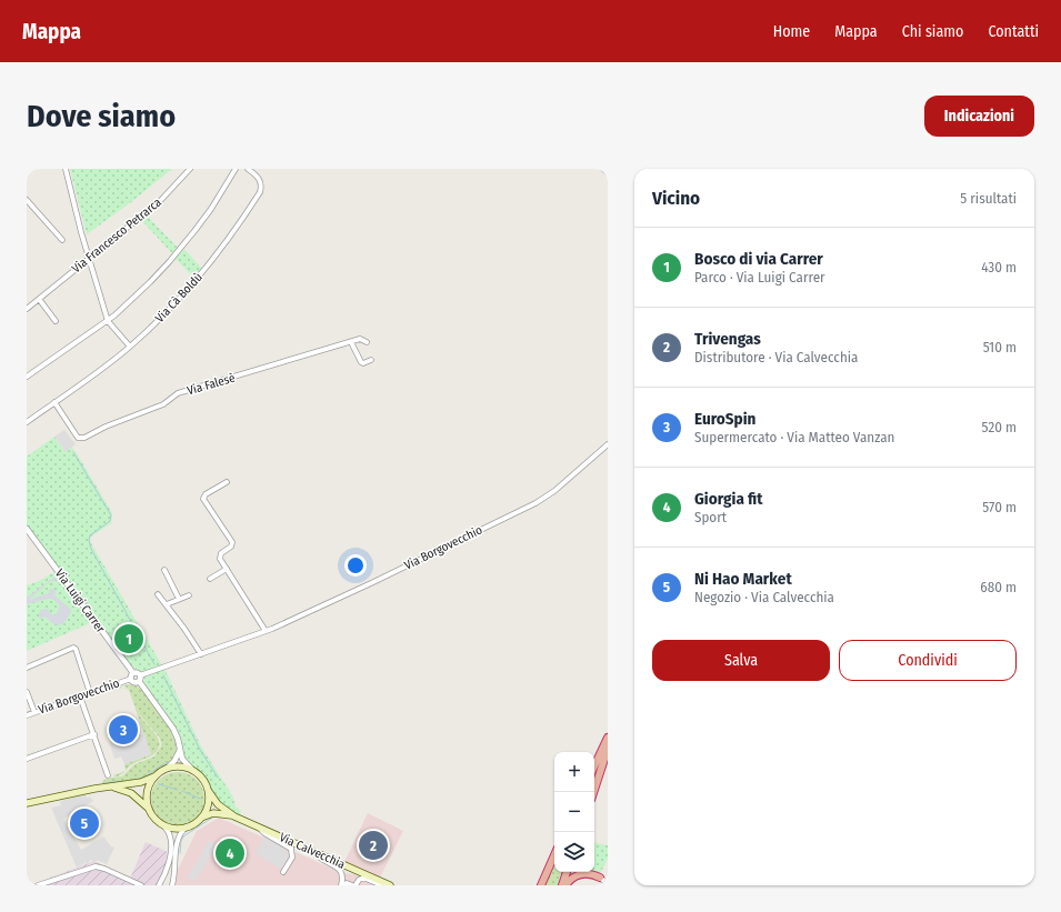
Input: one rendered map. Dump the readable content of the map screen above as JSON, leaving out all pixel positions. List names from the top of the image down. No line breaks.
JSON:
{"streets":{"main road":["Via Calvecchia"],"street":["Via Francesco Petrarca","Via Cà Boldù","Via Falesè","Via Borgovecchio","Via Luigi Carrer"]},"crossings":[["Via Borgovecchio","Via Luigi Carrer"]],"page":{"header":"Mappa","nav":["Home","Mappa","Chi siamo","Contatti"],"buttons":["Indicazioni",["Salva","Condividi"]],"title":"Dove siamo","heading":["Vicino","5 risultati"],"list":[{"mark":"1","name":"Bosco di via Carrer","note":"Parco · Via Luigi Carrer","value":"430 m"},{"mark":"2","name":"Trivengas","note":"Distributore · Via Calvecchia","value":"510 m"},{"mark":"3","name":"EuroSpin","note":"Supermercato · Via Matteo Vanzan","value":"520 m"},{"mark":"4","name":"Giorgia fit","note":"Sport","value":"570 m"},{"mark":"5","name":"Ni Hao Market","note":"Negozio · Via Calvecchia","value":"680 m"}],"pins":["1","3","5","2","4"],"map_buttons":["+","−"]}}
